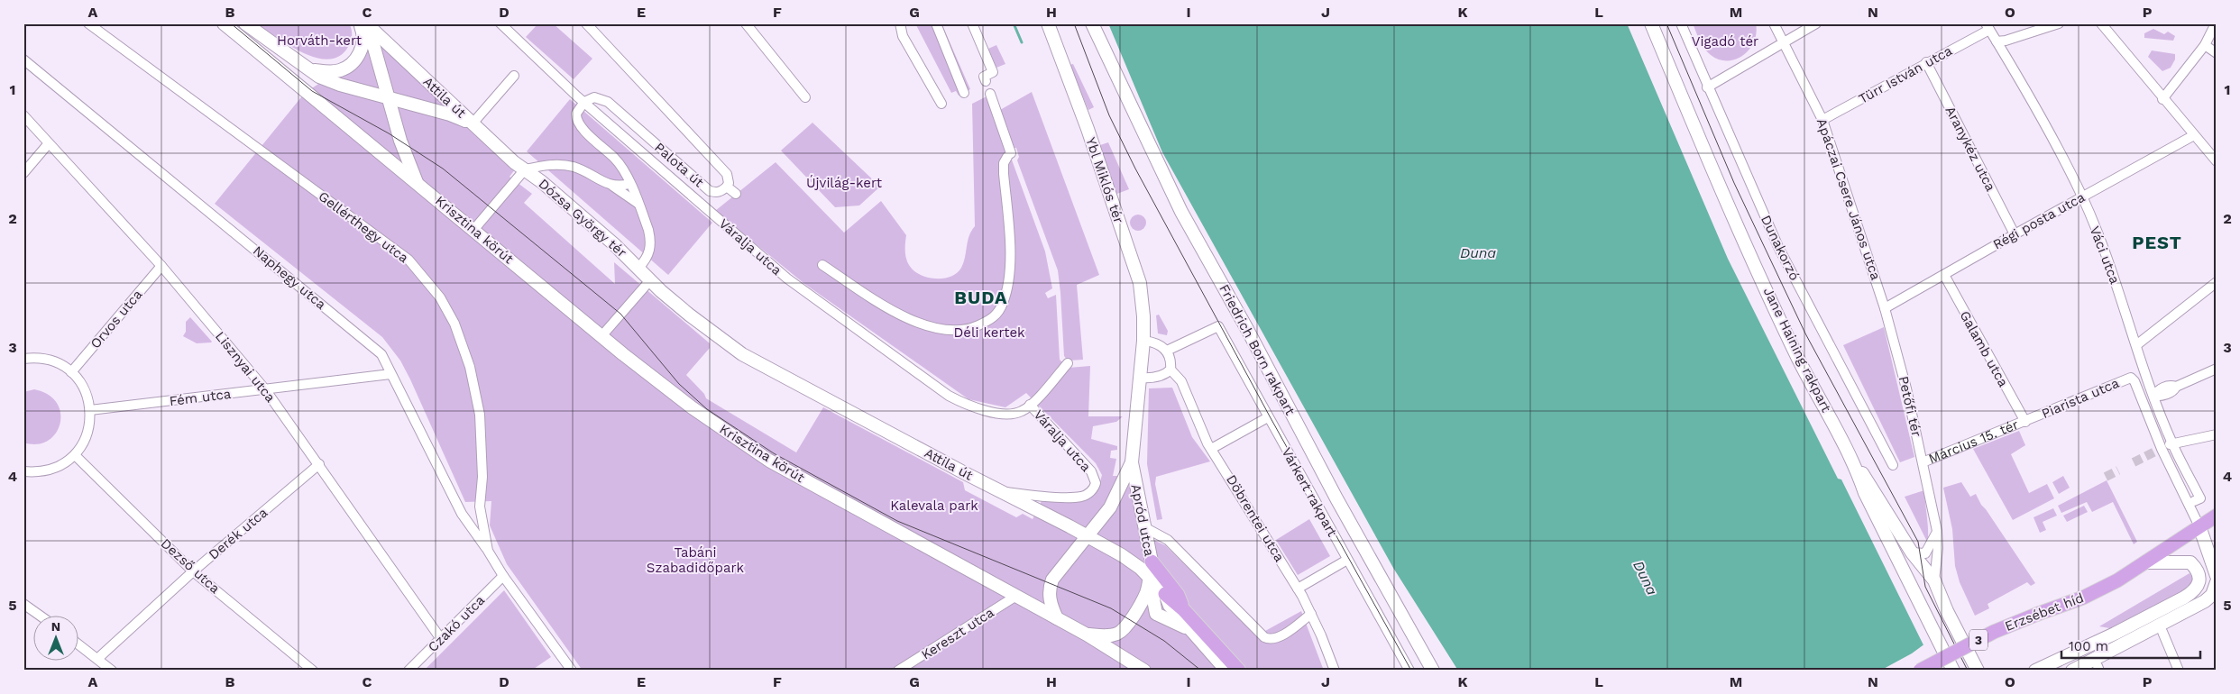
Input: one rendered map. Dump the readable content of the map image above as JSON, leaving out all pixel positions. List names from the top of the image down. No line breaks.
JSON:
{"streets":{"main road":["Attila út","Ybl Miklós tér","Dózsa György tér","Krisztina körút","Váci utca","Friedrich Born rakpart","Jane Haining rakpart","Apród utca","Erzsébet híd","3"],"street":["Türr István utca","Aranykéz utca","Palota út","Apáczai Csere János utca","Régi posta utca","Gellérthegy utca","Váralja utca","Dunakorzó","Naphegy utca","Orvos utca","Galamb utca","Lisznyai utca","Fém utca","Piarista utca","Petőfi tér","Március 15. tér","Várkert rakpart","Döbrentei utca","Derék utca","Dezső utca","Czakó utca","Kereszt utca"]},"crossings":[["Türr István utca","Aranykéz utca"],["Türr István utca","Apáczai Csere János utca"],["Türr István utca","Váci utca"],["Attila út","Dózsa György tér"],["Attila út","Krisztina körút"],["Attila út","Váralja utca"],["Attila út","Apród utca"],["Aranykéz utca","Régi posta utca"],["Palota út","Váralja utca"],["Ybl Miklós tér","Apród utca"],["Apáczai Csere János utca","Régi posta utca"],["Apáczai Csere János utca","Petőfi tér"],["Dózsa György tér","Krisztina körút"],["Régi posta utca","Váci utca"],["Régi posta utca","Galamb utca"],["Régi posta utca","Petőfi tér"],["Gellérthegy utca","Naphegy utca"],["Gellérthegy utca","Czakó utca"],["Krisztina körút","Apród utca"],["Krisztina körút","Kereszt utca"],["Váci utca","Piarista utca"],["Váci utca","3"],["Naphegy utca","Fém utca"],["Orvos utca","Lisznyai utca"],["Galamb utca","Piarista utca"],["Galamb utca","Március 15. tér"],["Lisznyai utca","Fém utca"],["Lisznyai utca","Derék utca"],["Lisznyai utca","Czakó utca"],["Piarista utca","Március 15. tér"],["Petőfi tér","Március 15. tér"],["Várkert rakpart","Döbrentei utca"],["Derék utca","Dezső utca"],["Erzsébet híd","3"]],"districts":["PEST","BUDA"],"water":["Duna"],"parks":["Horváth-kert","Vigadó tér","Újvilág-kert","Déli kertek","Kalevala park","Tabáni Szabadidőpark"],"scale_bar":"100 m","north":"top","grid":{"columns":["A","B","C","D","E","F","G","H","I","J","K","L","M","N","O","P"],"rows":["1","2","3","4","5"]}}
